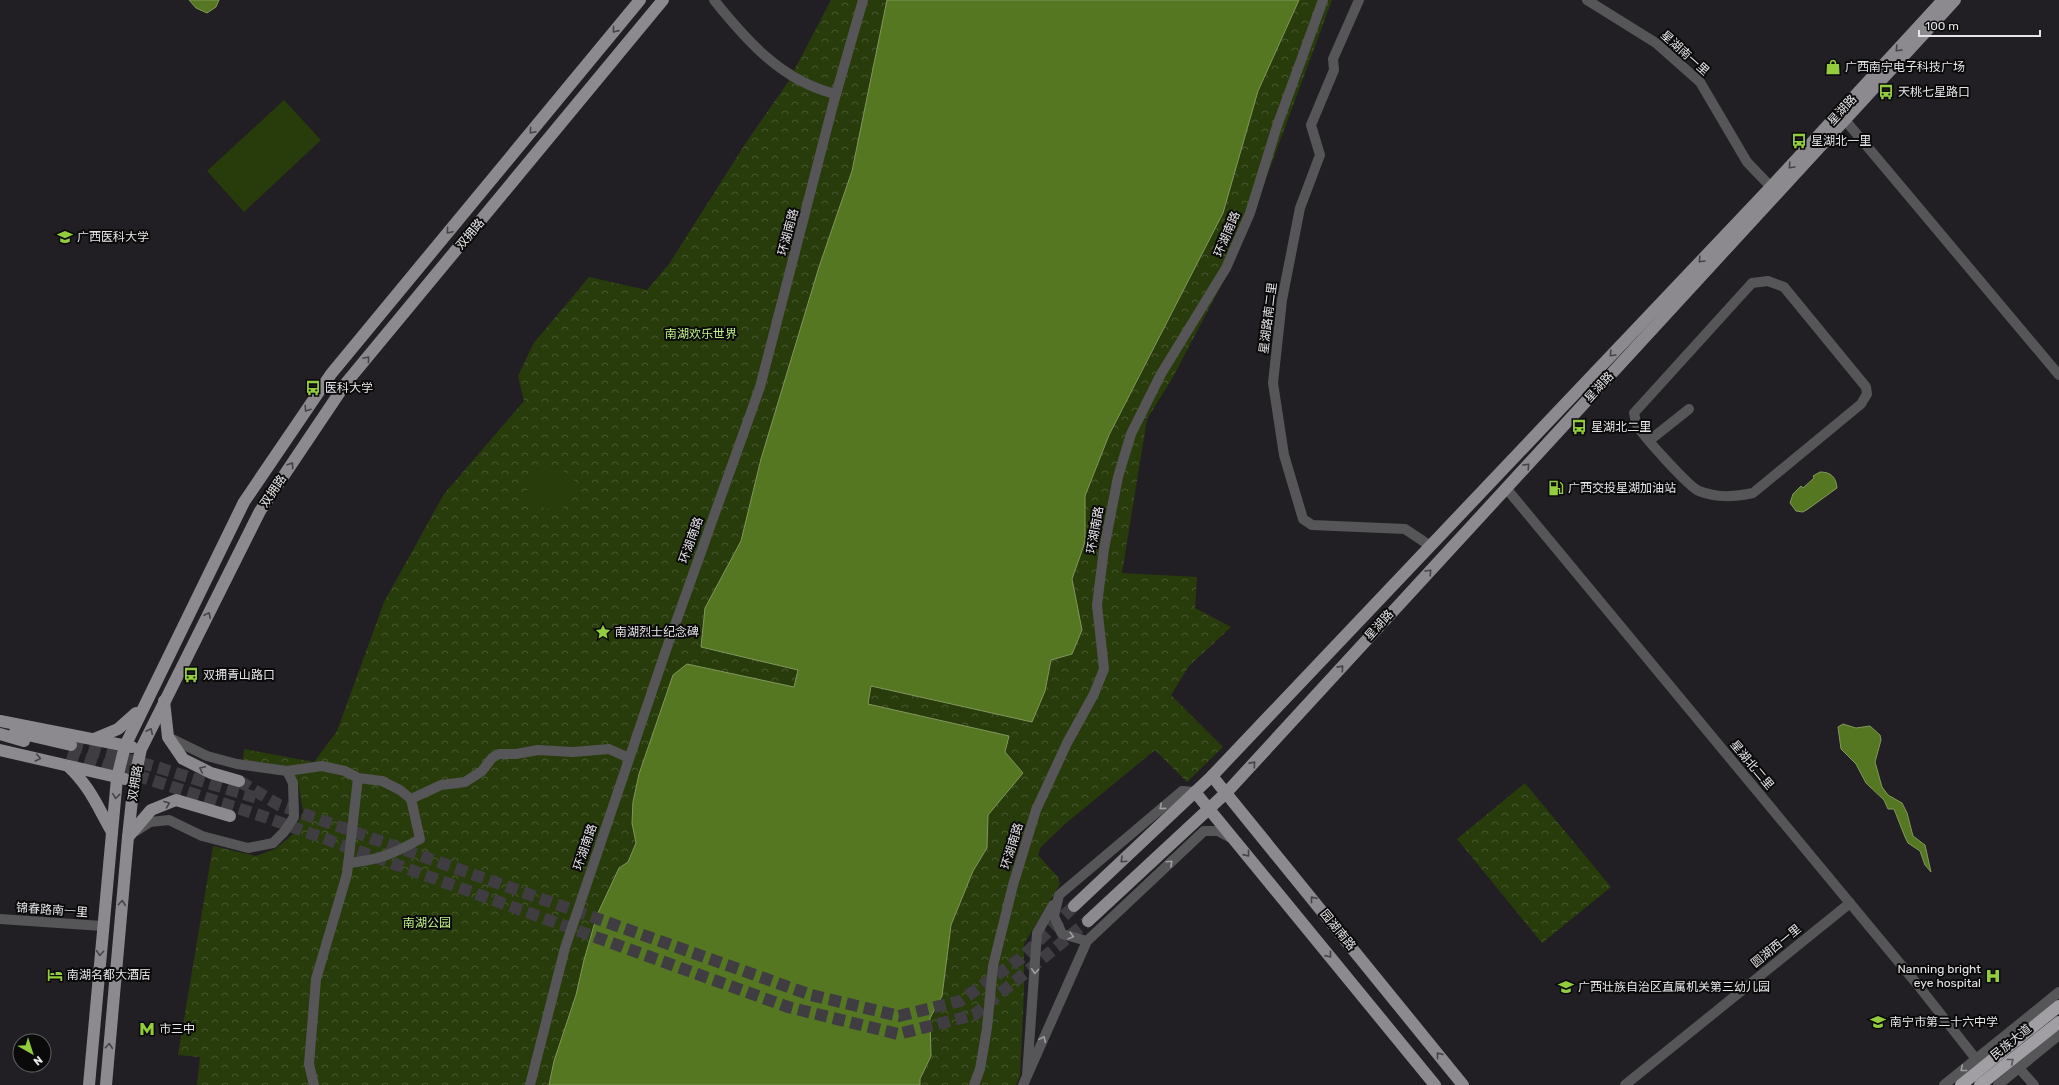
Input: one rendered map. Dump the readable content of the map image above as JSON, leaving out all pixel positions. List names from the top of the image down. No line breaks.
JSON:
{"streets":{"highway":["民族大道"],"main road":["星湖路","双拥路","园湖南路"],"street":["星湖南一里","环湖南路","星湖路南二里","星湖北二里","锦春路南一里","圆湖西一里"]},"crossings":[["星湖南一里","星湖路"],["星湖路","星湖路南二里"],["星湖路","星湖北二里"],["星湖路","园湖南路"],["双拥路","锦春路南一里"],["星湖北二里","圆湖西一里"]],"parks":["南湖欢乐世界","南湖公园"],"places":{"shop":["广西南宁电子科技广场"],"bus stop":["天桃七星路口","星湖北一里","医科大学","星湖北二里","双拥青山路口"],"school or university":["广西医科大学","广西壮族自治区直属机关第三幼儿园","南宁市第二十六中学"],"fuel station":["广西交投星湖加油站"],"place":["南湖烈士纪念碑"],"hotel":["南湖名都大酒㕆"],"hospital":["Nanning bright eye hospital"],"metro station":["市三中"]},"scale_bar":"100 m","north":"bottom right"}
